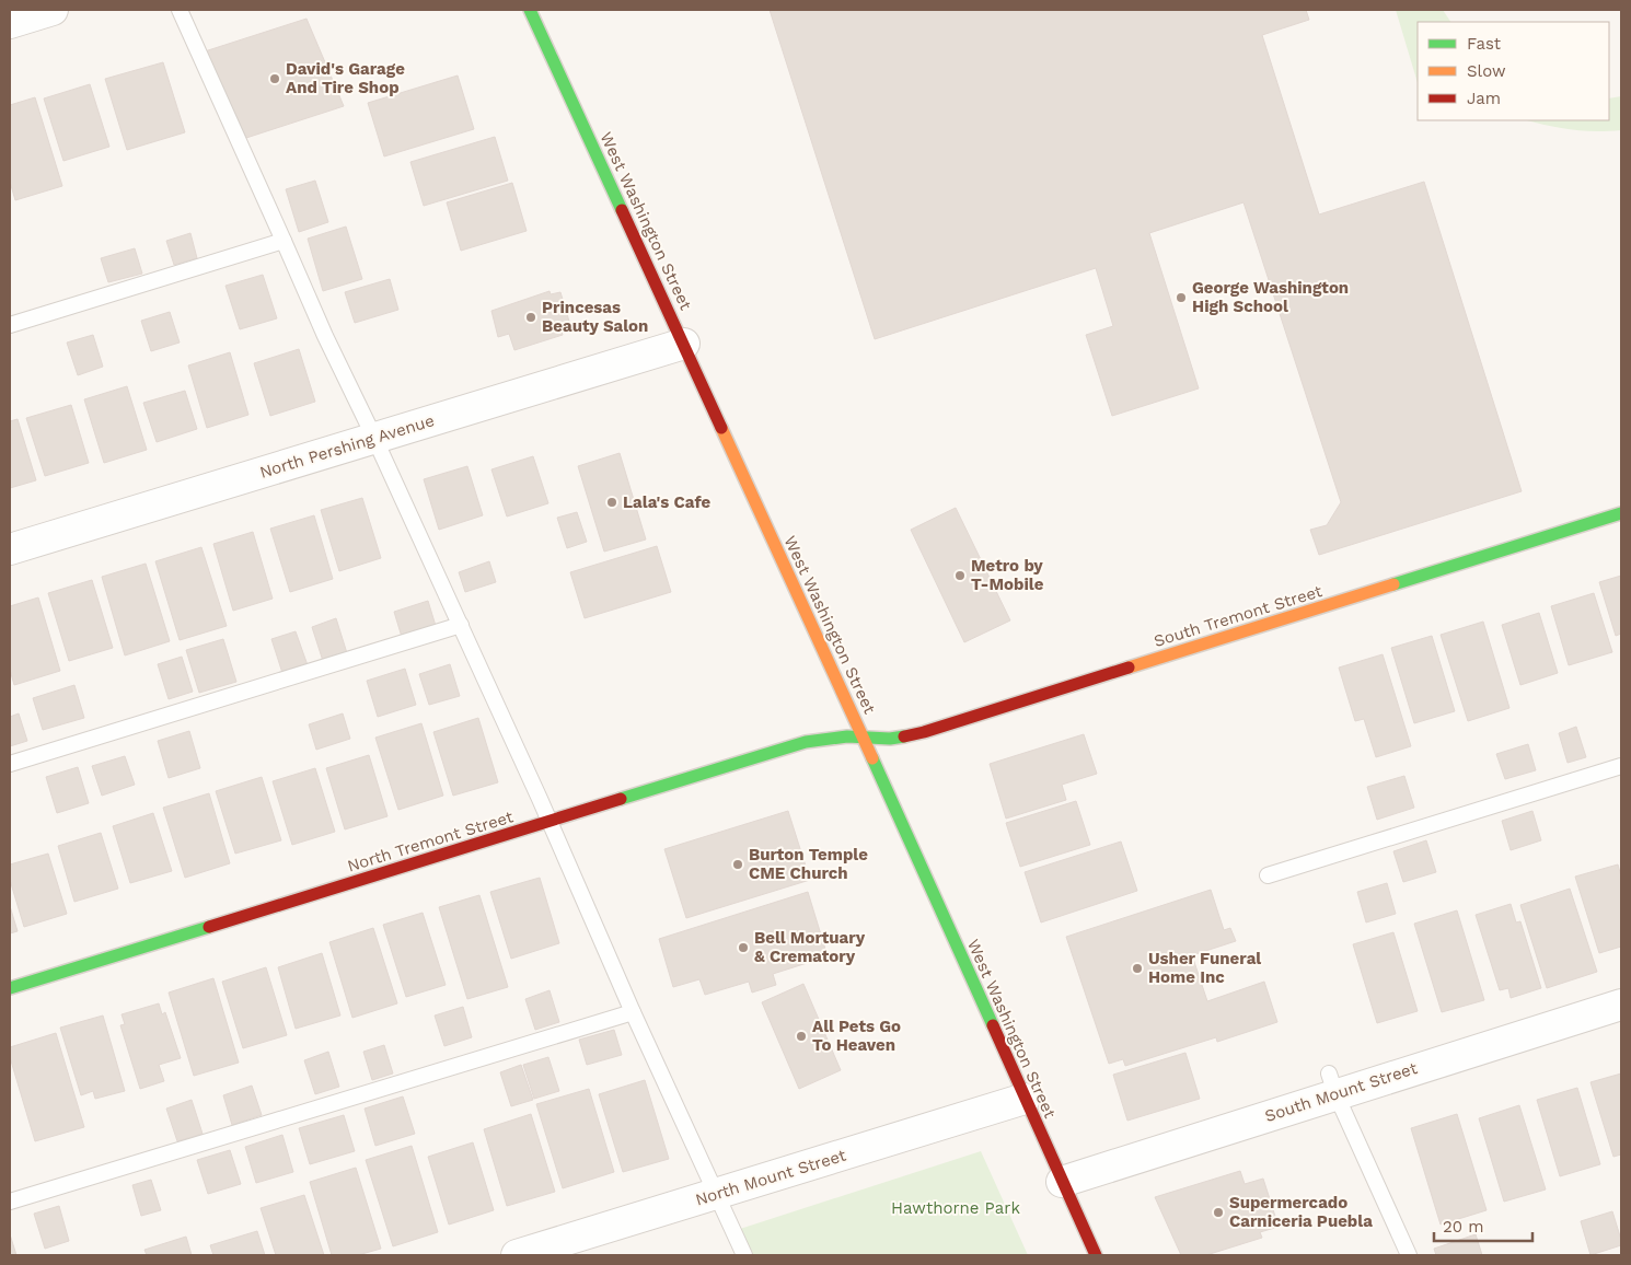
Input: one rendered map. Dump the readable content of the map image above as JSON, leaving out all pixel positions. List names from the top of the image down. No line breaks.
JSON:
{"streets":{"street":["West Washington Street","North Pershing Avenue","South Tremont Street","North Tremont Street","South Mount Street","North Mount Street"]},"crossings":[["West Washington Street","North Pershing Avenue"],["West Washington Street","South Tremont Street"],["West Washington Street","North Tremont Street"],["West Washington Street","South Mount Street"],["West Washington Street","North Mount Street"],["South Tremont Street","North Tremont Street"]],"parks":["Hawthorne Park"],"places":["David's Garage And Tire Shop","George Washington High School","Princesas Beauty Salon","Lala's Cafe","Metro by T-Mobile","Burton Temple CME Church","Bell Mortuary & Crematory","Usher Funeral Home Inc","All Pets Go To Heaven","Supermercado Carniceria Puebla"],"legend":["Fast","Slow","Jam"],"scale_bar":"20 m"}
